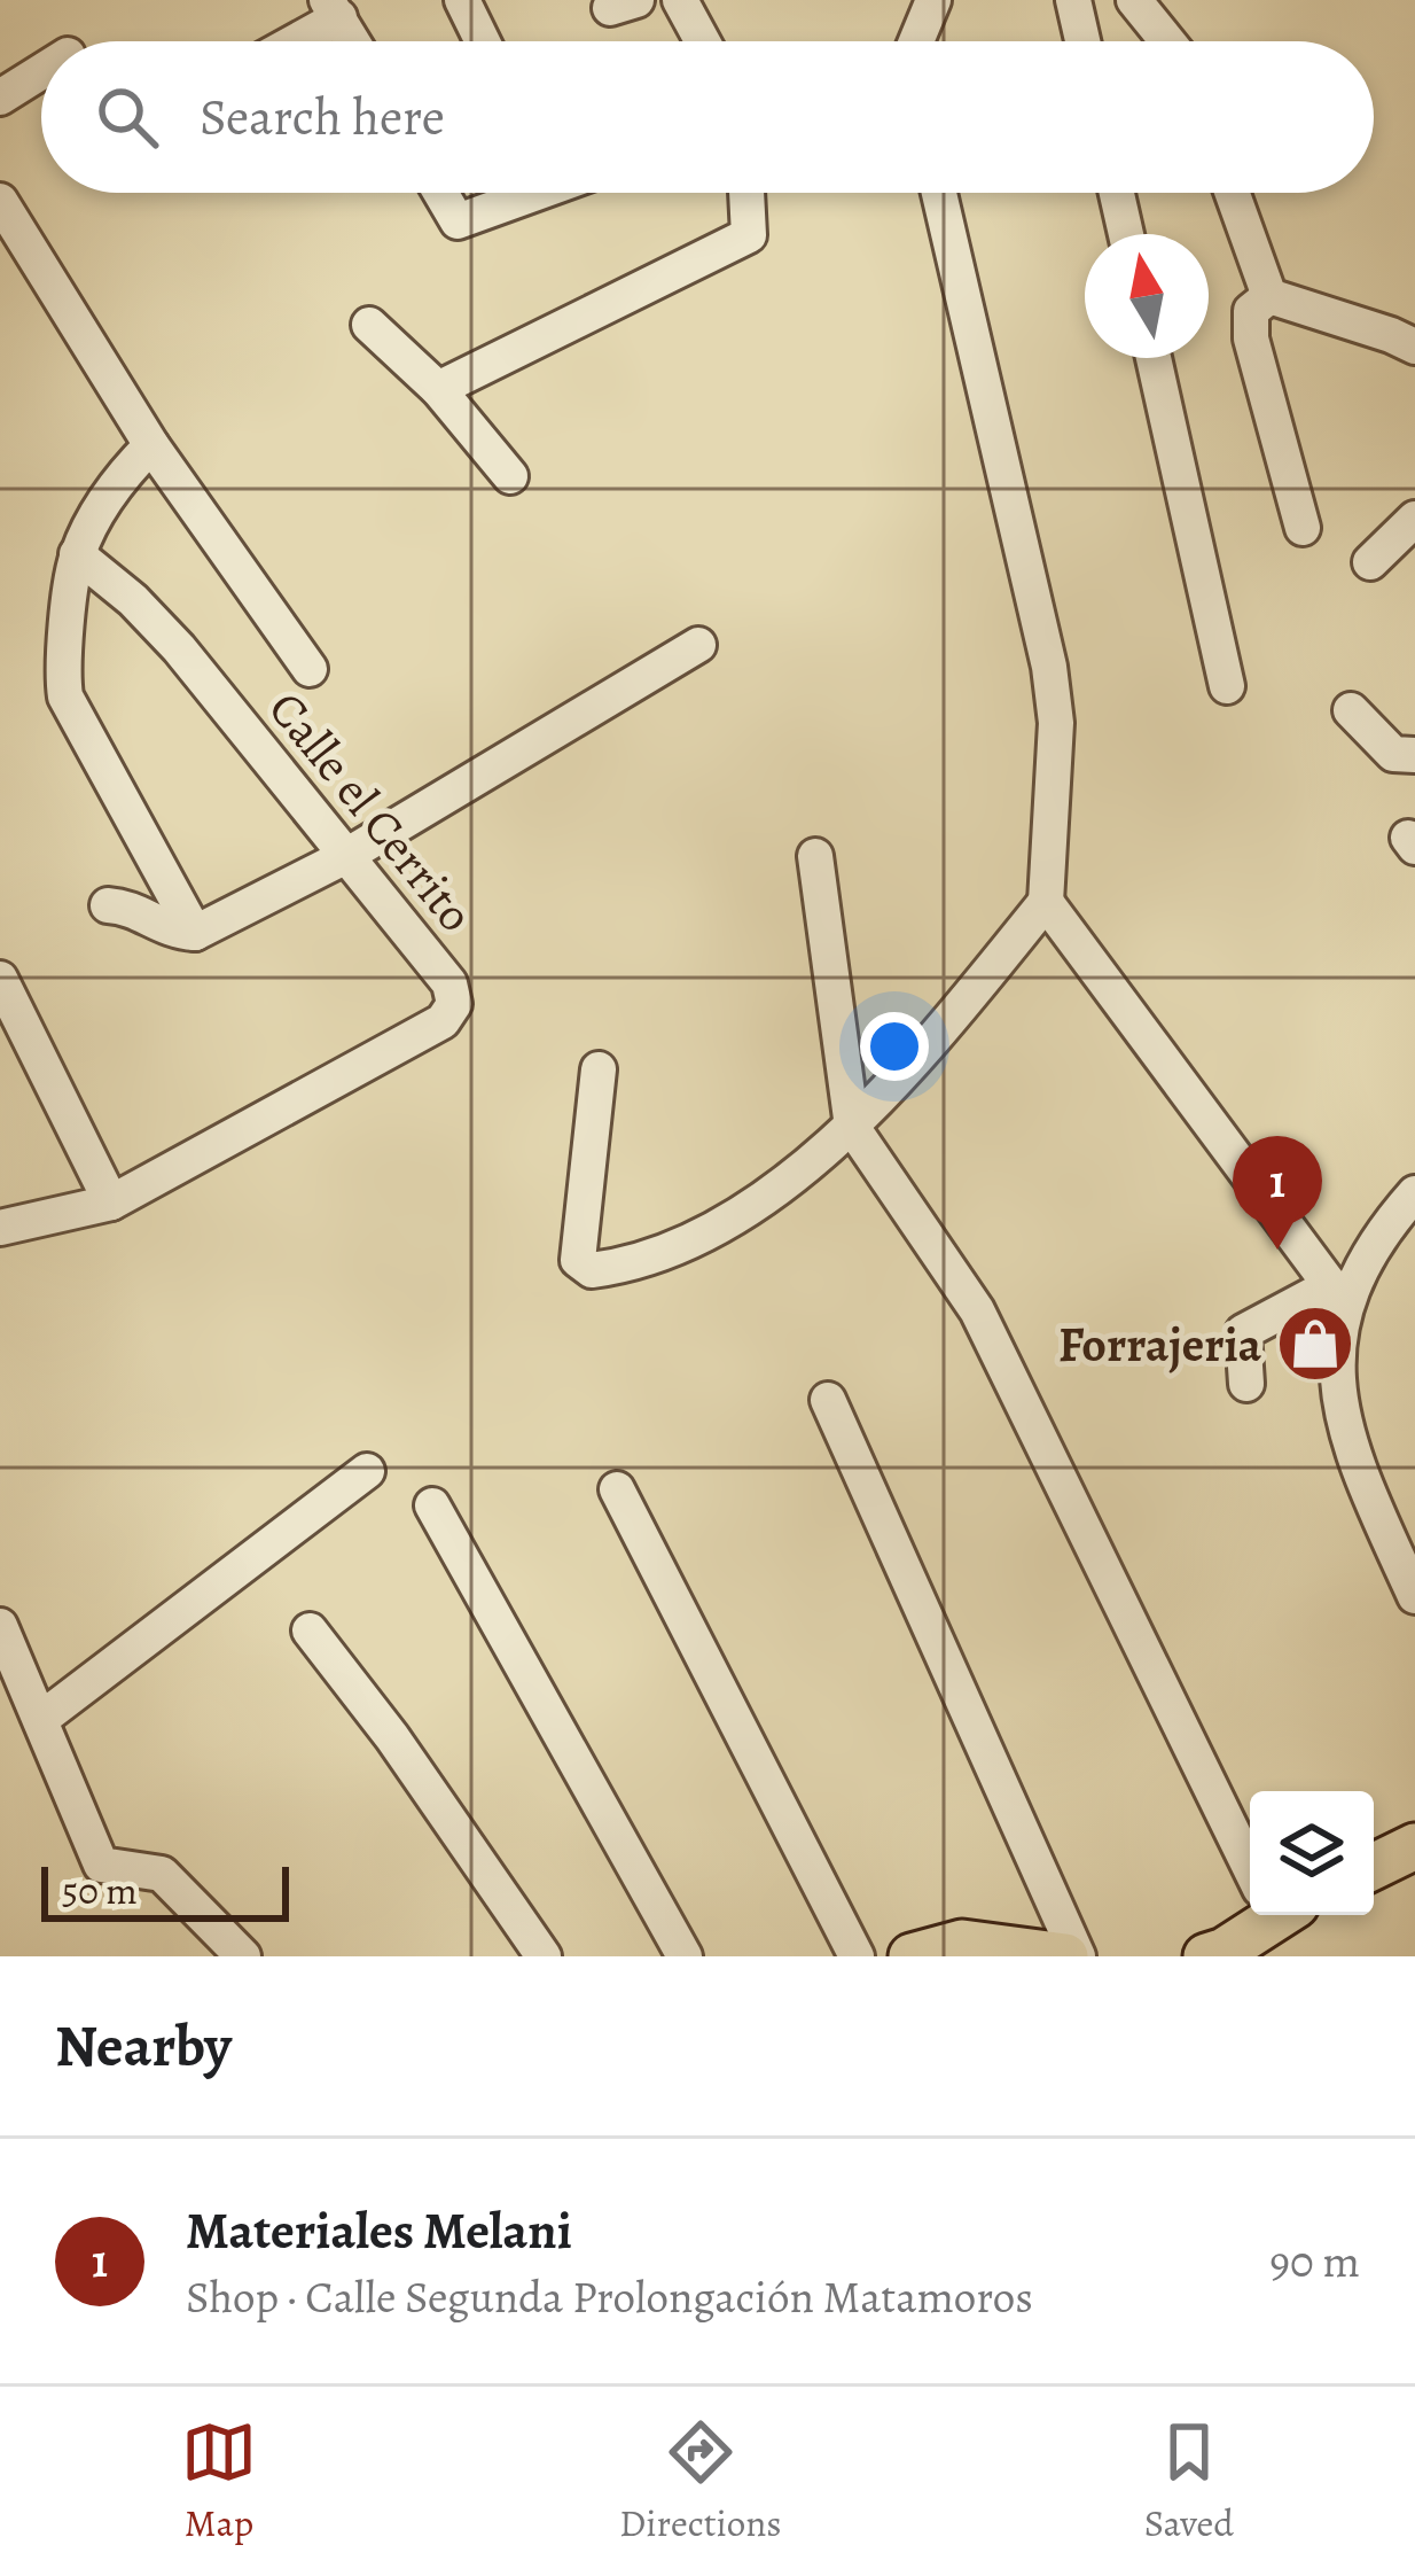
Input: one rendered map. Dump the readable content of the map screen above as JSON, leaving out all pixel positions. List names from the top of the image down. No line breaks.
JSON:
{"streets":{"street":["Calle el Cerrito"]},"places":{"shop":["Forrajeria"]},"scale_bar":"50 m","north":"top","page":{"search":"Search here","pins":"1","scale":"50 m","heading":"Nearby","list":[{"mark":"1","name":"Materiales Melani","note":"Shop · Calle Segunda Prolongación Matamoros","value":"90 m"}],"nav":["Map","Directions","Saved"]}}
